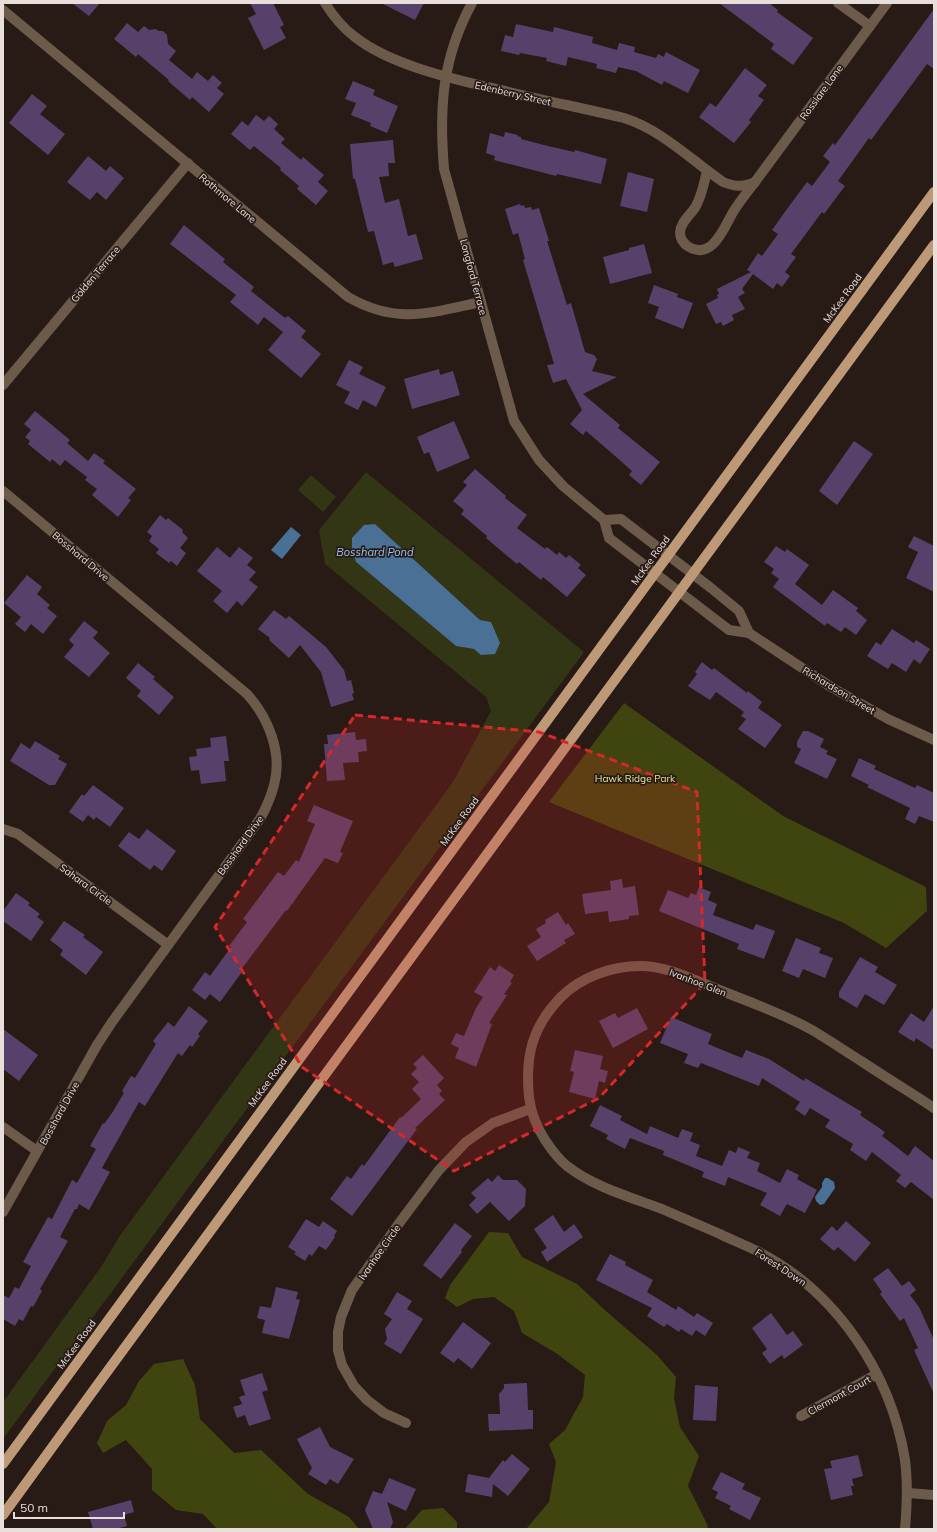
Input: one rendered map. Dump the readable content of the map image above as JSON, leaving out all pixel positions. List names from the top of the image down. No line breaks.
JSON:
{"streets":{"main road":["McKee Road"],"street":["Rosslare Lane","Edenberry Street","Rothmore Lane","Golden Terrace","Longford Terrace","Bosshard Drive","Richardson Street","Sahara Circle","Ivanhoe Glen","Ivanhoe Circle","Forest Down","Clermont Court"]},"crossings":[["Rosslare Lane","Edenberry Street"],["Edenberry Street","Longford Terrace"],["Rothmore Lane","Golden Terrace"],["Rothmore Lane","Longford Terrace"],["McKee Road","Richardson Street"],["Bosshard Drive","Sahara Circle"],["Ivanhoe Glen","Ivanhoe Circle"],["Ivanhoe Glen","Forest Down"],["Ivanhoe Circle","Forest Down"],["Forest Down","Clermont Court"]],"water":["Bosshard Pond"],"parks":["Hawk Ridge Park"],"scale_bar":"50 m"}
